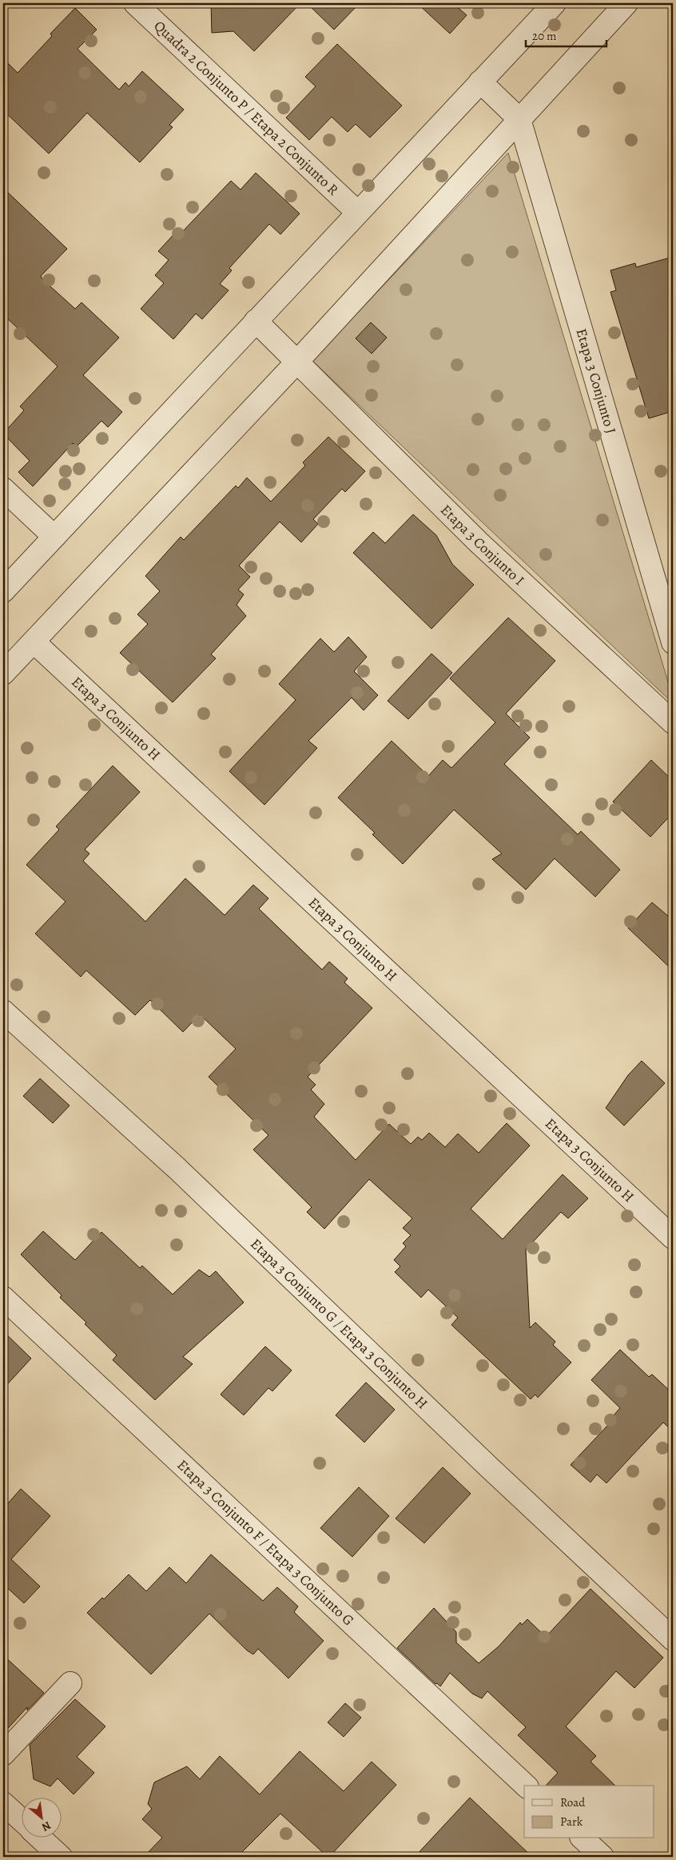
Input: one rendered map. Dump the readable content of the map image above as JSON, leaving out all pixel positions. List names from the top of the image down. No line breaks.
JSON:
{"streets":{"street":["Quadra 2 Conjunto P / Etapa 2 Conjunto R","Etapa 3 Conjunto J","Etapa 3 Conjunto I","Etapa 3 Conjunto H","Etapa 3 Conjunto G / Etapa 3 Conjunto H","Etapa 3 Conjunto F / Etapa 3 Conjunto G"]},"legend":["Road","Park"],"scale_bar":"20 m","north":"bottom right"}
